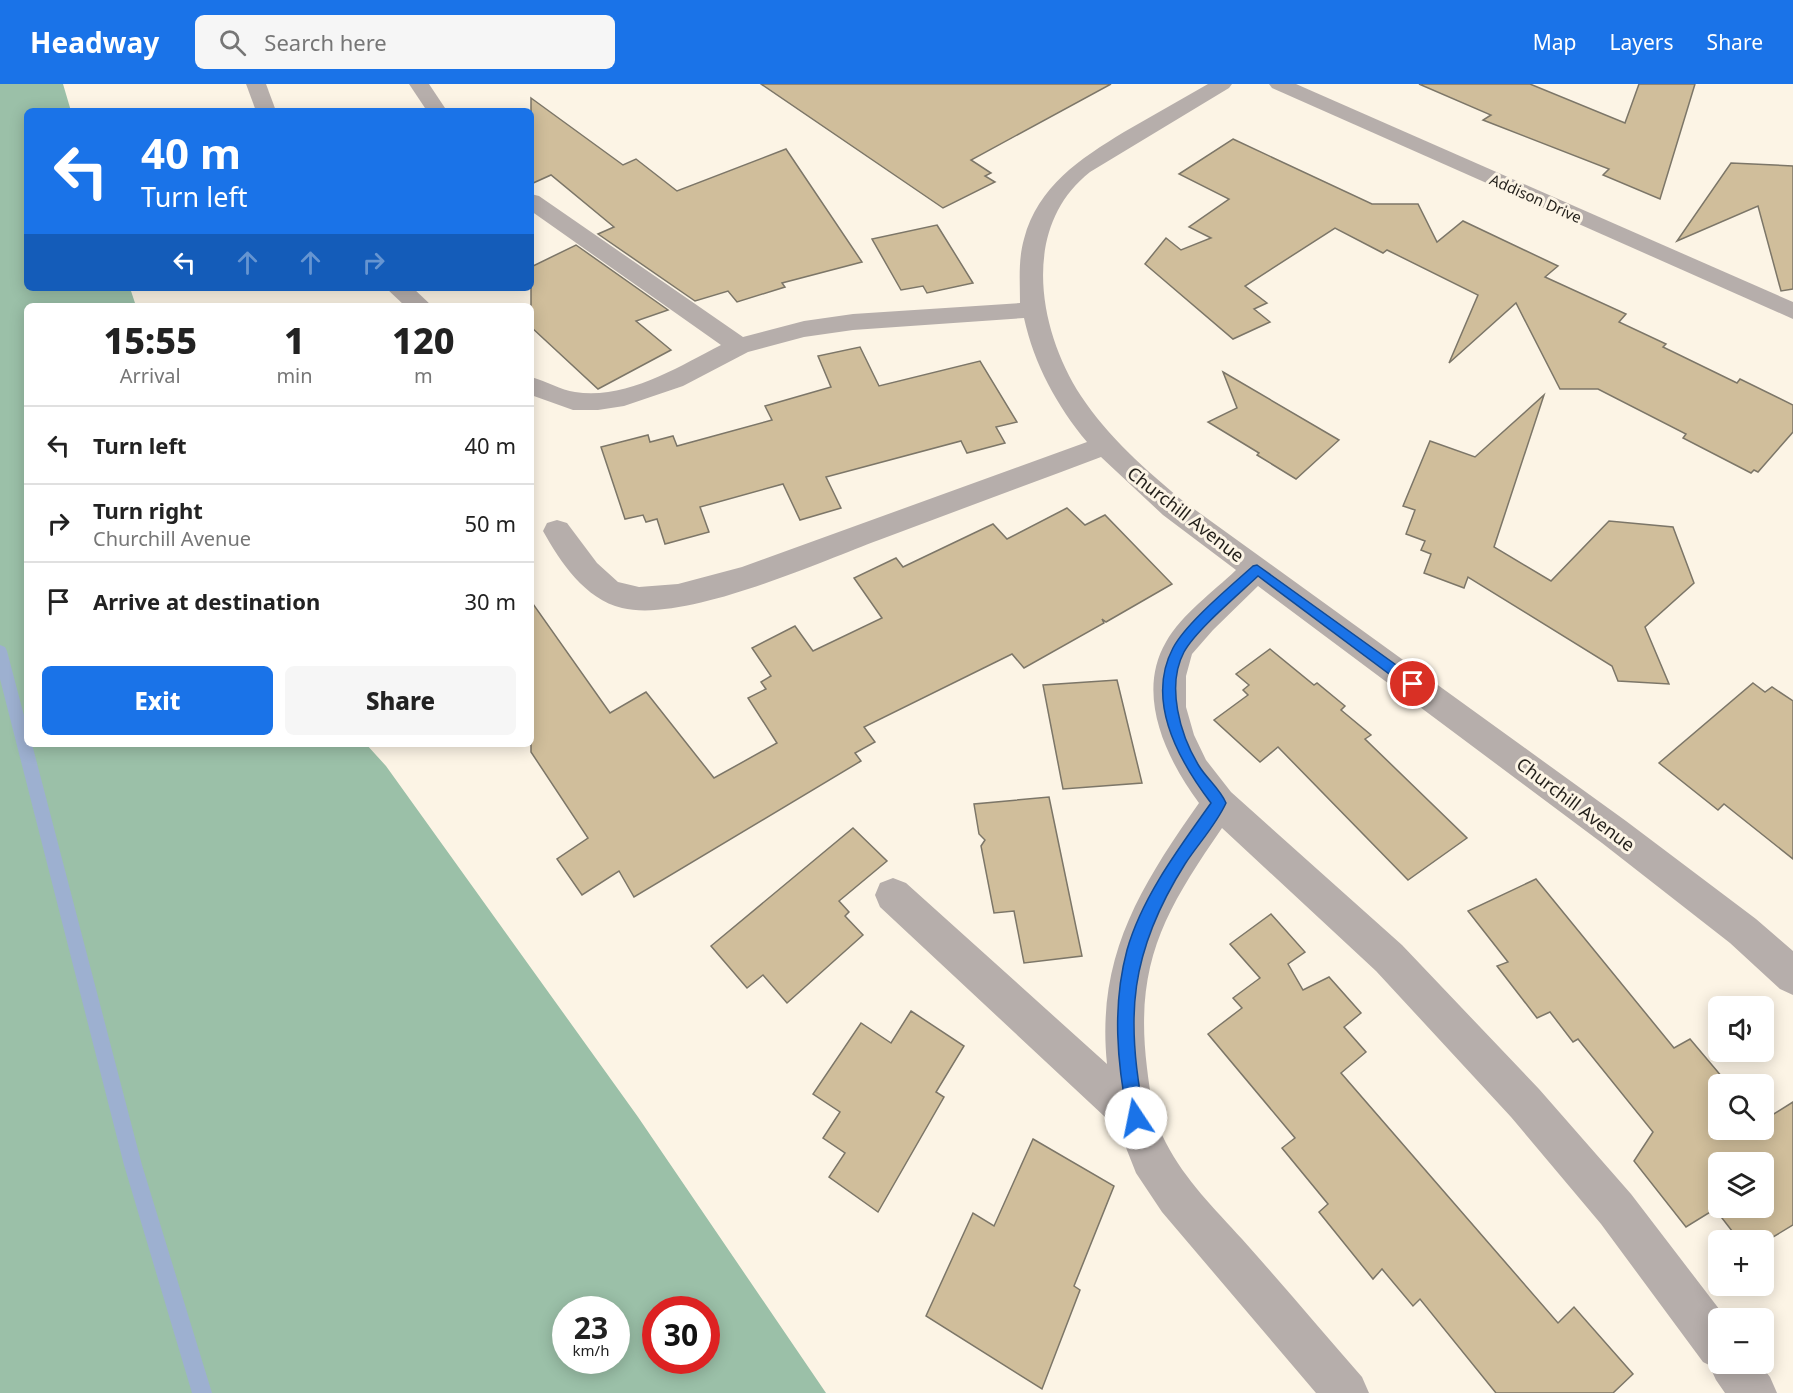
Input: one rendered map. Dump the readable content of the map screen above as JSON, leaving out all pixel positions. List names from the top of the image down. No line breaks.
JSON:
{"streets":{"street":["Addison Drive","Churchill Avenue"]},"page":{"header":"Headway","search":"Search here","nav":["Map","Layers","Share"],"turn":["40 m","Turn left"],"eta":["15:55","Arrival","1","min","120","m"],"list":[{"name":"Turn left","value":"40 m"},{"name":"Turn right","note":"Churchill Avenue","value":"50 m"},{"name":"Arrive at destination","value":"30 m"}],"buttons":["Exit","Share"],"map_buttons":["+","−"],"speed":"23 km/h","limit":"30"}}
